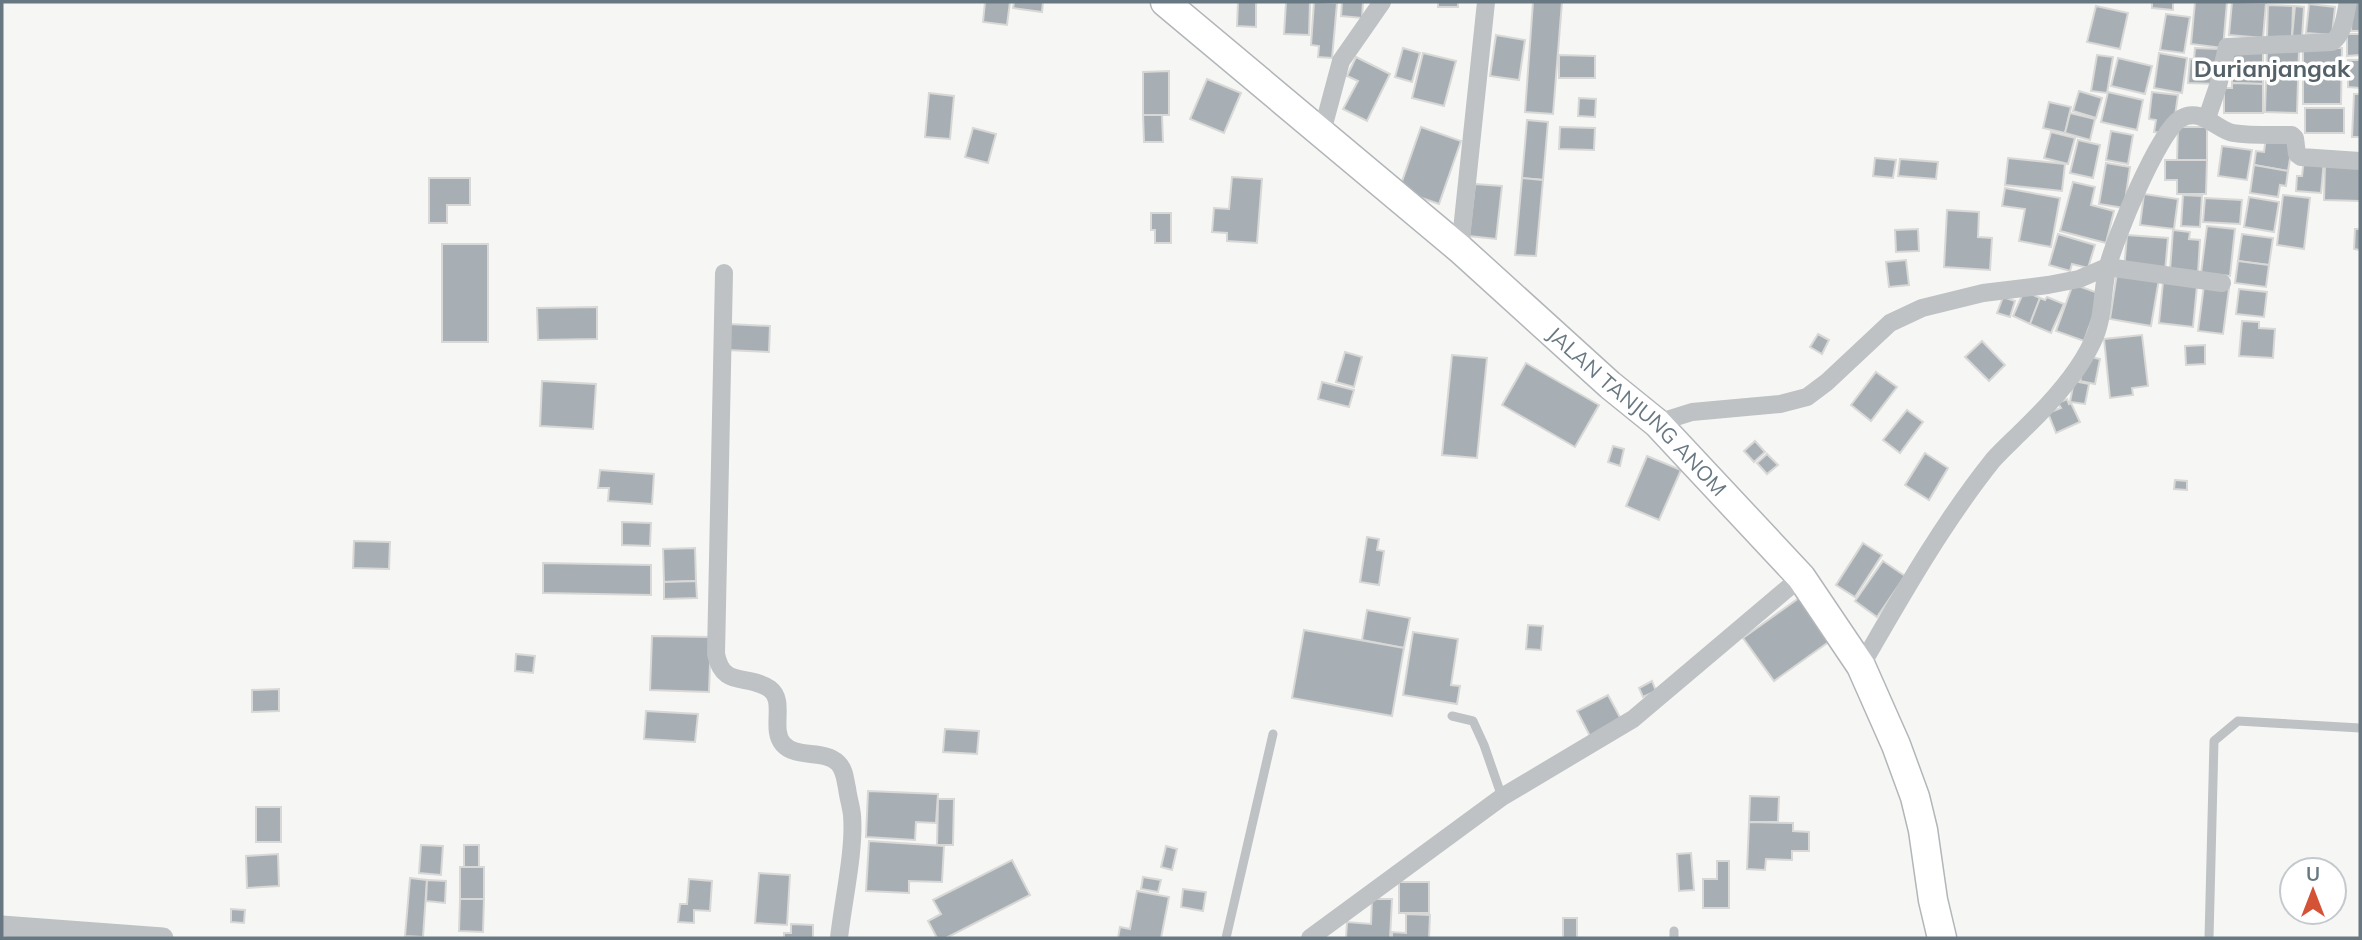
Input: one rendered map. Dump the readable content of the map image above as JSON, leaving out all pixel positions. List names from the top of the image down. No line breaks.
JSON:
{"streets":{"main road":["JALAN TANJUNG ANOM"]},"districts":["Durianjangak"],"north":"top"}
